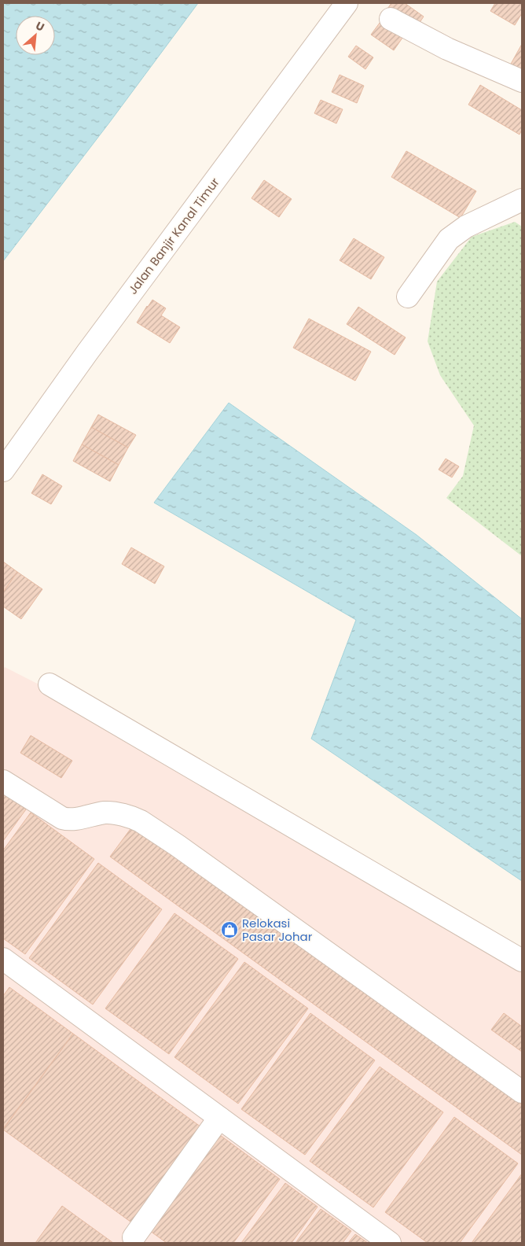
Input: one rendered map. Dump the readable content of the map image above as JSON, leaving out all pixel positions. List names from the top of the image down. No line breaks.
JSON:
{"streets":{"street":["Jalan Banjir Kanal Timur"]},"places":{"shop":["Relokasi Pasar Johar"]},"north":"top right"}
